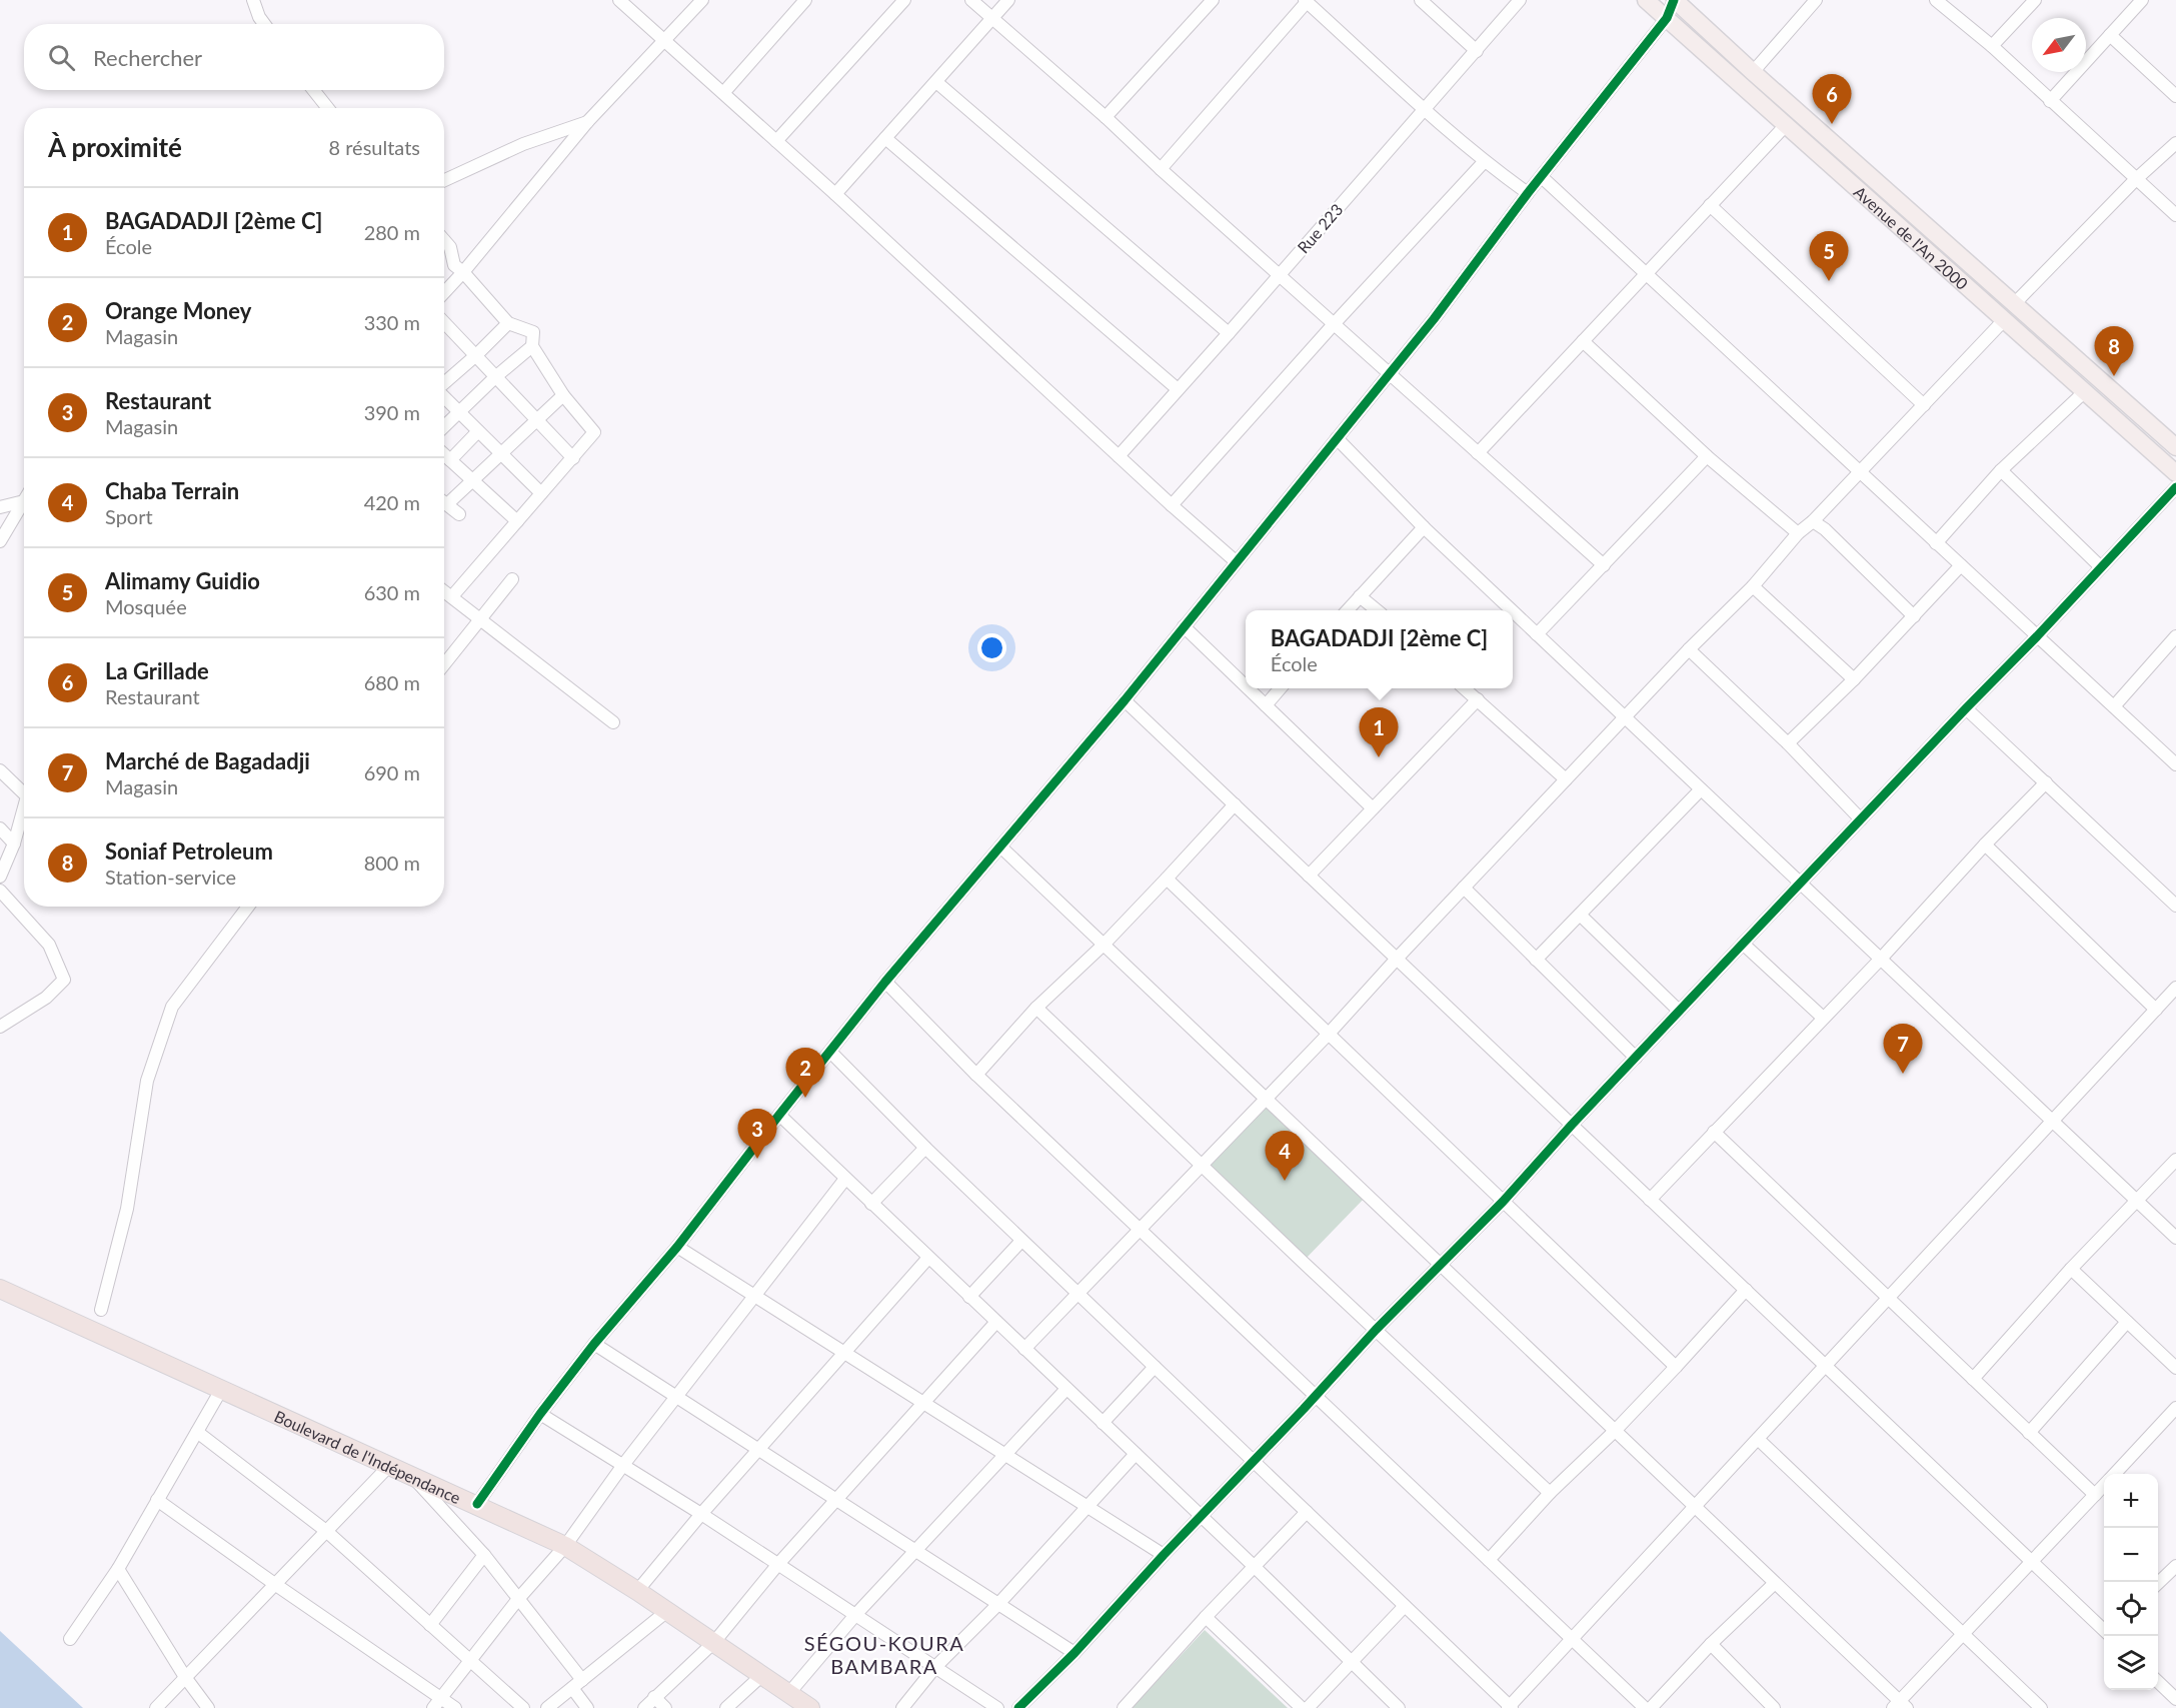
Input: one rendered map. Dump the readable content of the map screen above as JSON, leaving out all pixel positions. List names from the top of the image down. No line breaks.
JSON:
{"streets":{"highway":["Boulevard de l'Indépendance"],"main road":["Avenue de l'An 2000"],"street":["Rue 223"]},"districts":["SÉGOU-KOURA BAMBARA"],"north":"bottom left","page":{"search":"Rechercher","pins":["6","5","8","1","7","2","3","4"],"heading":["À proximité","8 résultats"],"list":[{"mark":"1","name":"BAGADADJI [2ème C]","note":"École","value":"280 m"},{"mark":"2","name":"Orange Money","note":"Magasin","value":"330 m"},{"mark":"3","name":"Restaurant","note":"Magasin","value":"390 m"},{"mark":"4","name":"Chaba Terrain","note":"Sport","value":"420 m"},{"mark":"5","name":"Alimamy Guidio","note":"Mosquée","value":"630 m"},{"mark":"6","name":"La Grillade","note":"Restaurant","value":"680 m"},{"mark":"7","name":"Marché de Bagadadji","note":"Magasin","value":"690 m"},{"mark":"8","name":"Soniaf Petroleum","note":"Station-service","value":"800 m"}],"popup":["BAGADADJI [2ème C]","École"],"map_buttons":["+","−"]}}
